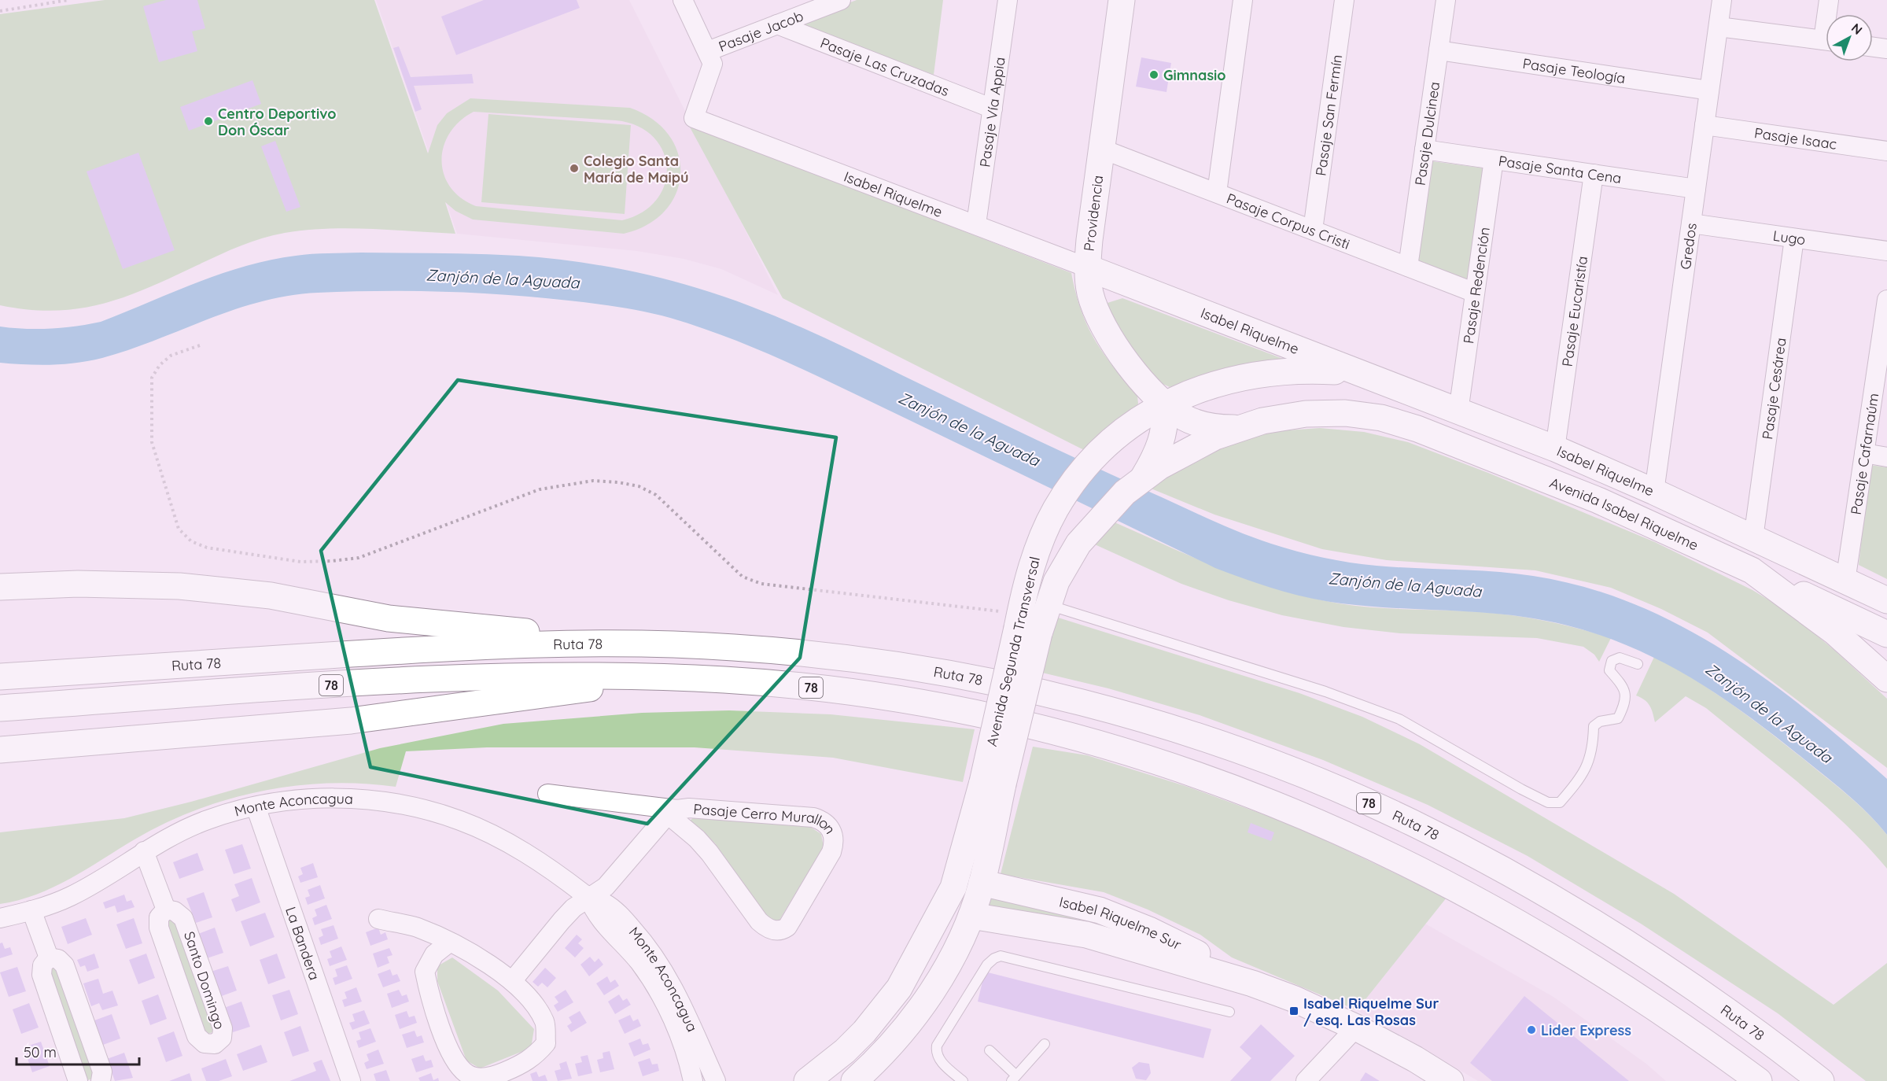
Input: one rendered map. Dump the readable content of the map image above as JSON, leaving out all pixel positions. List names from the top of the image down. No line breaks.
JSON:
{"streets":{"main road":["Isabel Riquelme","Providencia","Avenida Isabel Riquelme","Ruta 78","Avenida Segunda Transversal","78","Isabel Riquelme Sur"],"street":["Pasaje Jacob","Pasaje Las Cruzadas","Pasaje Teología","Pasaje Vía Appia","Pasaje San Fermín","Pasaje Dulcinea","Pasaje Isaac","Pasaje Santa Cena","Pasaje Corpus Cristi","Lugo","Gredos","Pasaje Redención","Pasaje Eucaristía","Pasaje Cesárea","Pasaje Cafarnaúm","Monte Aconcagua","Pasaje Cerro Murallon","La Bandera","Santo Domingo"]},"crossings":[["Pasaje Jacob","Pasaje Las Cruzadas"],["Pasaje Jacob","Isabel Riquelme"],["Pasaje Las Cruzadas","Pasaje Vía Appia"],["Pasaje Teología","Pasaje Dulcinea"],["Pasaje Teología","Gredos"],["Pasaje Vía Appia","Isabel Riquelme"],["Pasaje San Fermín","Pasaje Corpus Cristi"],["Pasaje Dulcinea","Pasaje Santa Cena"],["Pasaje Dulcinea","Pasaje Corpus Cristi"],["Pasaje Isaac","Gredos"],["Pasaje Santa Cena","Gredos"],["Pasaje Santa Cena","Pasaje Redención"],["Pasaje Santa Cena","Pasaje Eucaristía"],["Isabel Riquelme","Providencia"],["Isabel Riquelme","Gredos"],["Isabel Riquelme","Pasaje Redención"],["Isabel Riquelme","Pasaje Eucaristía"],["Isabel Riquelme","Pasaje Cesárea"],["Isabel Riquelme","Pasaje Cafarnaúm"],["Isabel Riquelme","Avenida Segunda Transversal"],["Providencia","Pasaje Corpus Cristi"],["Providencia","Avenida Segunda Transversal"],["Pasaje Corpus Cristi","Pasaje Redención"],["Lugo","Gredos"],["Lugo","Pasaje Cesárea"],["Avenida Isabel Riquelme","Avenida Segunda Transversal"],["Avenida Segunda Transversal","Isabel Riquelme Sur"],["Monte Aconcagua","Pasaje Cerro Murallon"],["Monte Aconcagua","La Bandera"]],"water":["Zanjón de la Aguada"],"places":{"other":["Gimnasio","Centro Deportivo Don Óscar","Colegio Santa María de Maipú","Lider Express"],"transit":["Isabel Riquelme Sur / esq. Las Rosas"]},"scale_bar":"50 m","north":"top right"}
